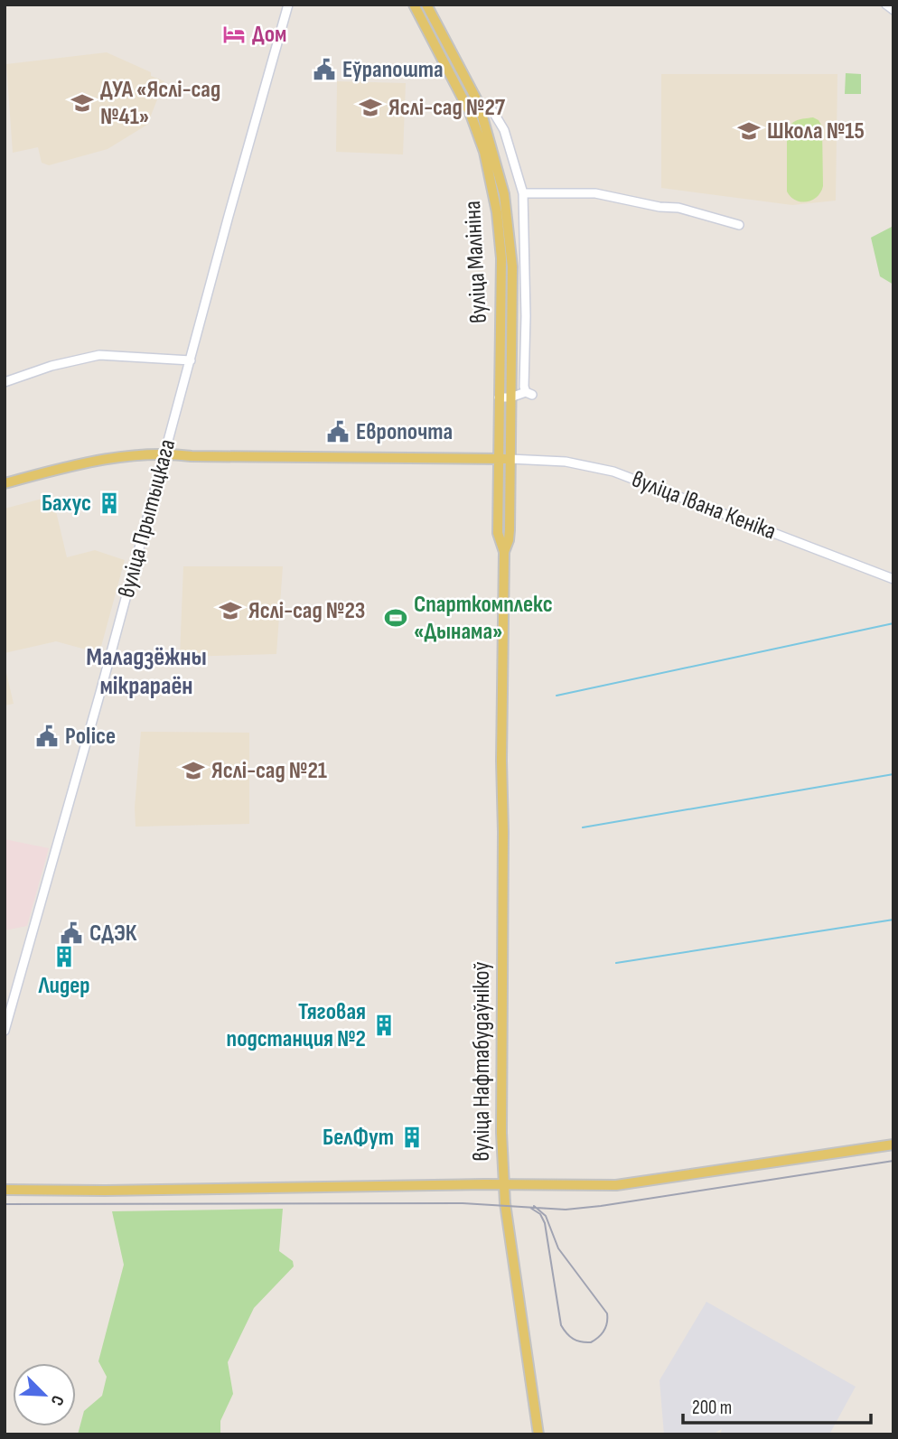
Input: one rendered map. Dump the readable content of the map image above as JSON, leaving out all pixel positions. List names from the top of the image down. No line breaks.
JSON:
{"streets":{"main road":["вуліца Малініна","вуліца Нафтабудаўнікоў"],"street":["вуліца Івана Кеніка","вуліца Прытыцкага"]},"crossings":[["вуліца Малініна","вуліца Івана Кеніка"],["вуліца Малініна","вуліца Нафтабудаўнікоў"],["вуліца Івана Кеніка","вуліца Нафтабудаўнікоў"]],"districts":["Маладзёжны мікрараён"],"places":{"hotel":["Дом"],"public building":["Еўрапошта","Европочта","Police","СДЭК"],"school or university":["ДУА «Яслі-сад №41»","Яслі-сад №27","Школа №15","Яслі-сад №23","Яслі-сад №21"],"building":["Бахус","Лидер","Тяговая подстанция №2","БелФут"],"sports":["Спарткомплекс «Дынама»"]},"scale_bar":"200 m","north":"bottom right"}
